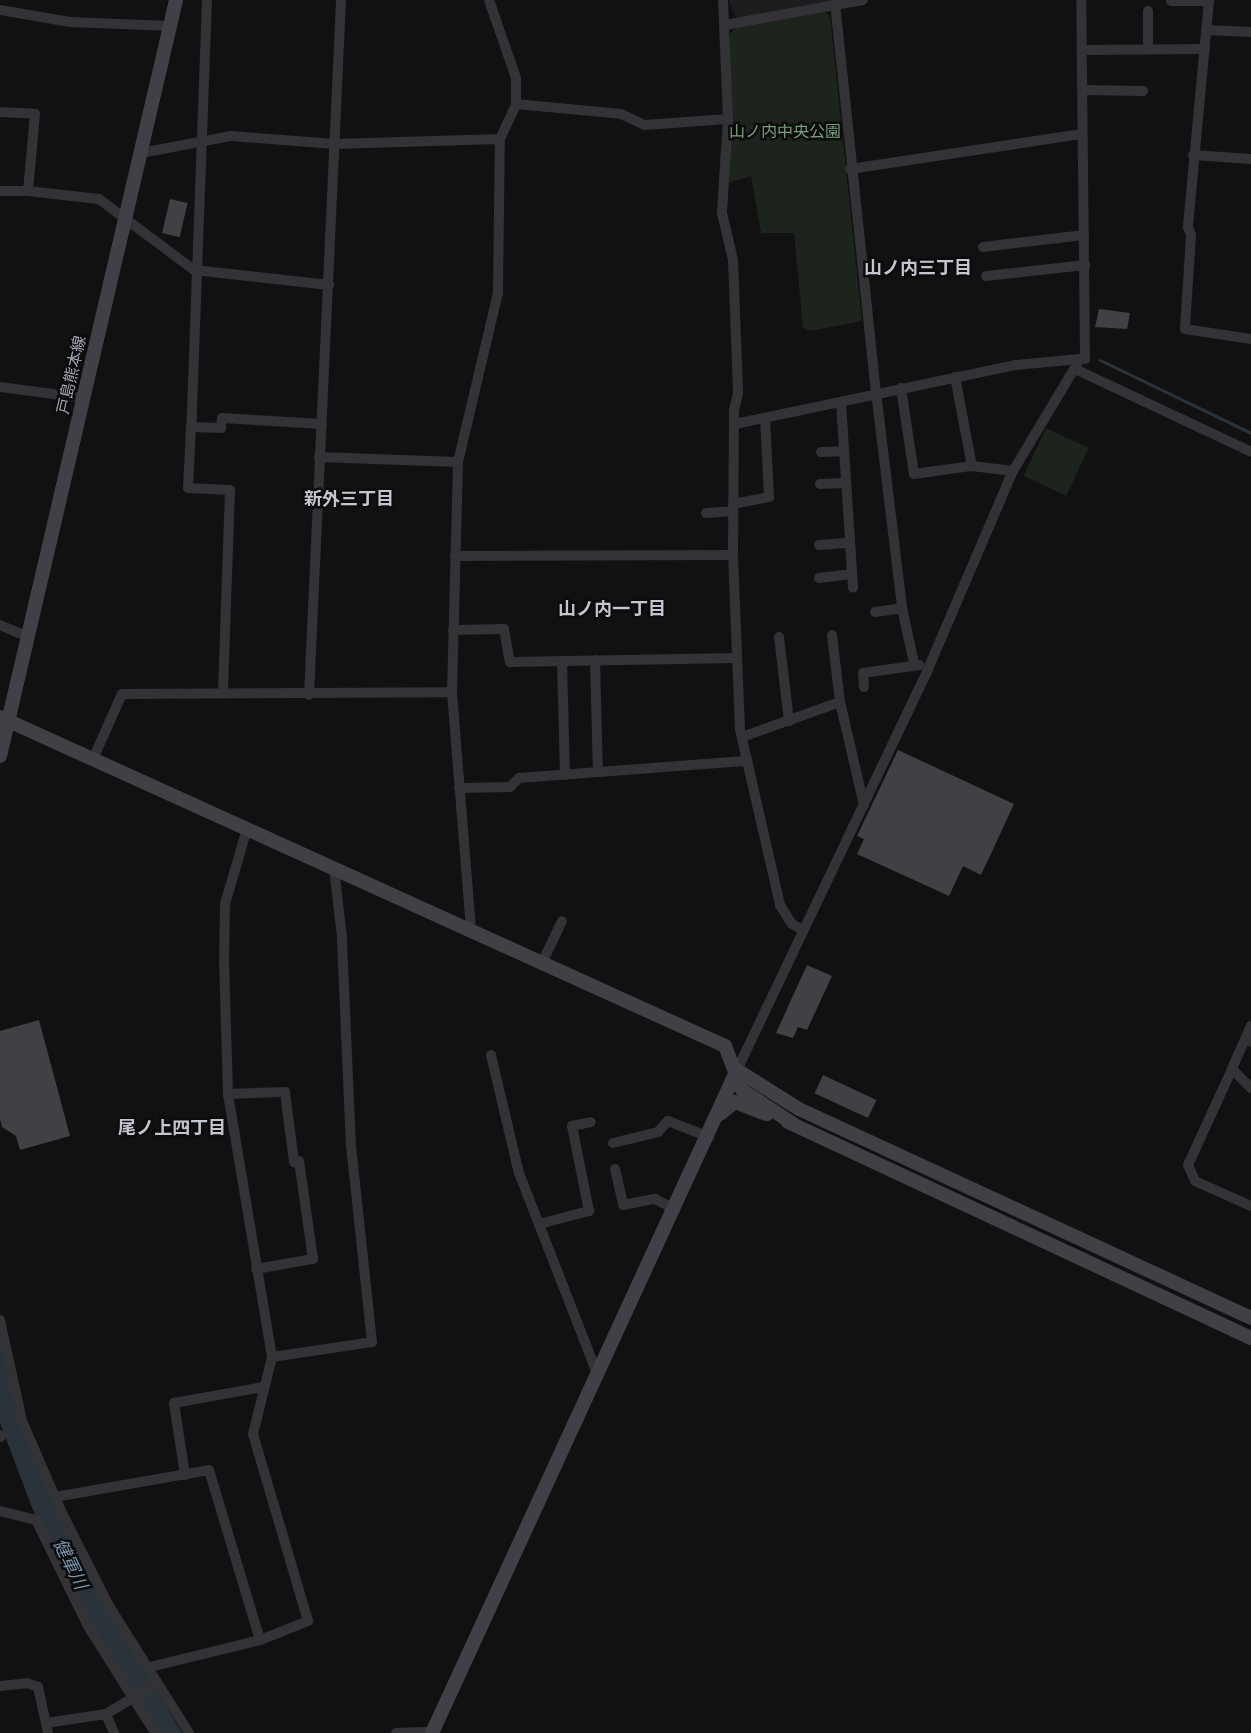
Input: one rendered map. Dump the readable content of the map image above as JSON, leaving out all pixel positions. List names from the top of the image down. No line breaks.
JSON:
{"streets":{"street":["戸島熊本線"]},"districts":["山ノ内三丁目","新外三丁目","山ノ内一丁目","尾ノ上四丁目"],"water":["健軍川"],"parks":["山ノ内中央公園"]}
